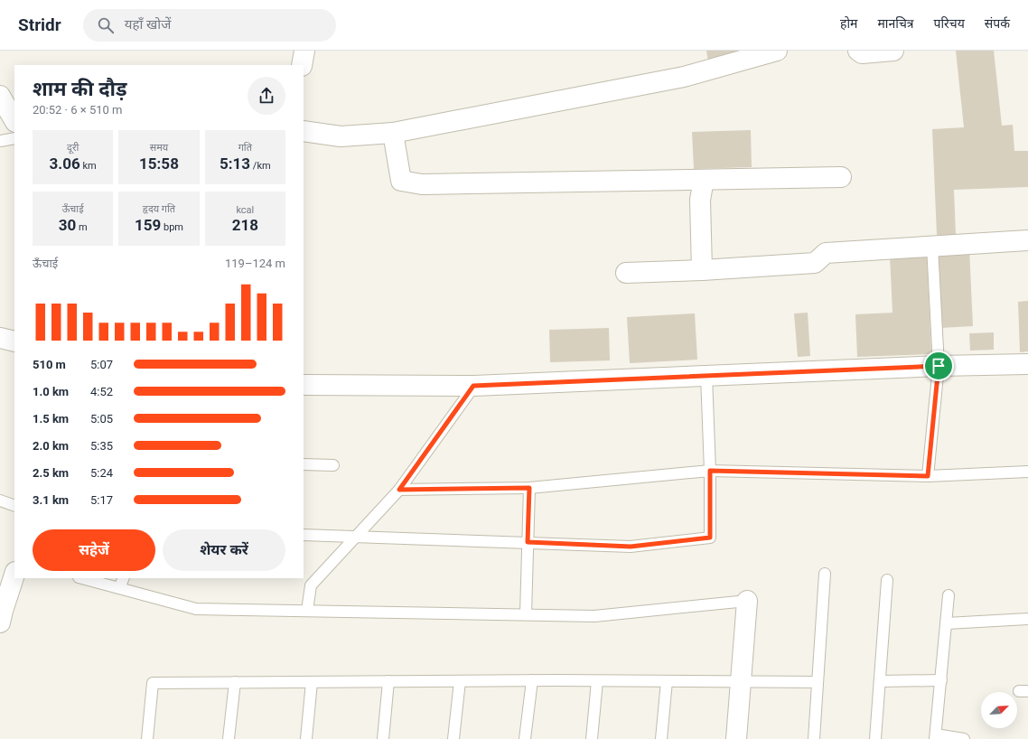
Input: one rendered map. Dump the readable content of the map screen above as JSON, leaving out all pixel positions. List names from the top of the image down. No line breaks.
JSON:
{"north":"top right","page":{"header":"Stridr","search":"यहाँ खोजें","nav":["होम","मानचित्र","परिचय","संपर्क"],"heading":["शाम की दौड़","20:52 · 6 × 510 m"],"stats":[["दूरी","3.06 km"],["समय","15:58"],["गति","5:13 /km"],["ऊँचाई","30 m"],["हृदय गति","159 bpm"],["kcal","218"]],"chart":["ऊँचाई","119–124 m"],"list":[{"name":"510 m","note":"5:07"},{"name":"1.0 km","note":"4:52"},{"name":"1.5 km","note":"5:05"},{"name":"2.0 km","note":"5:35"},{"name":"2.5 km","note":"5:24"},{"name":"3.1 km","note":"5:17"}],"buttons":["सहेजें","शेयर करें"]}}
